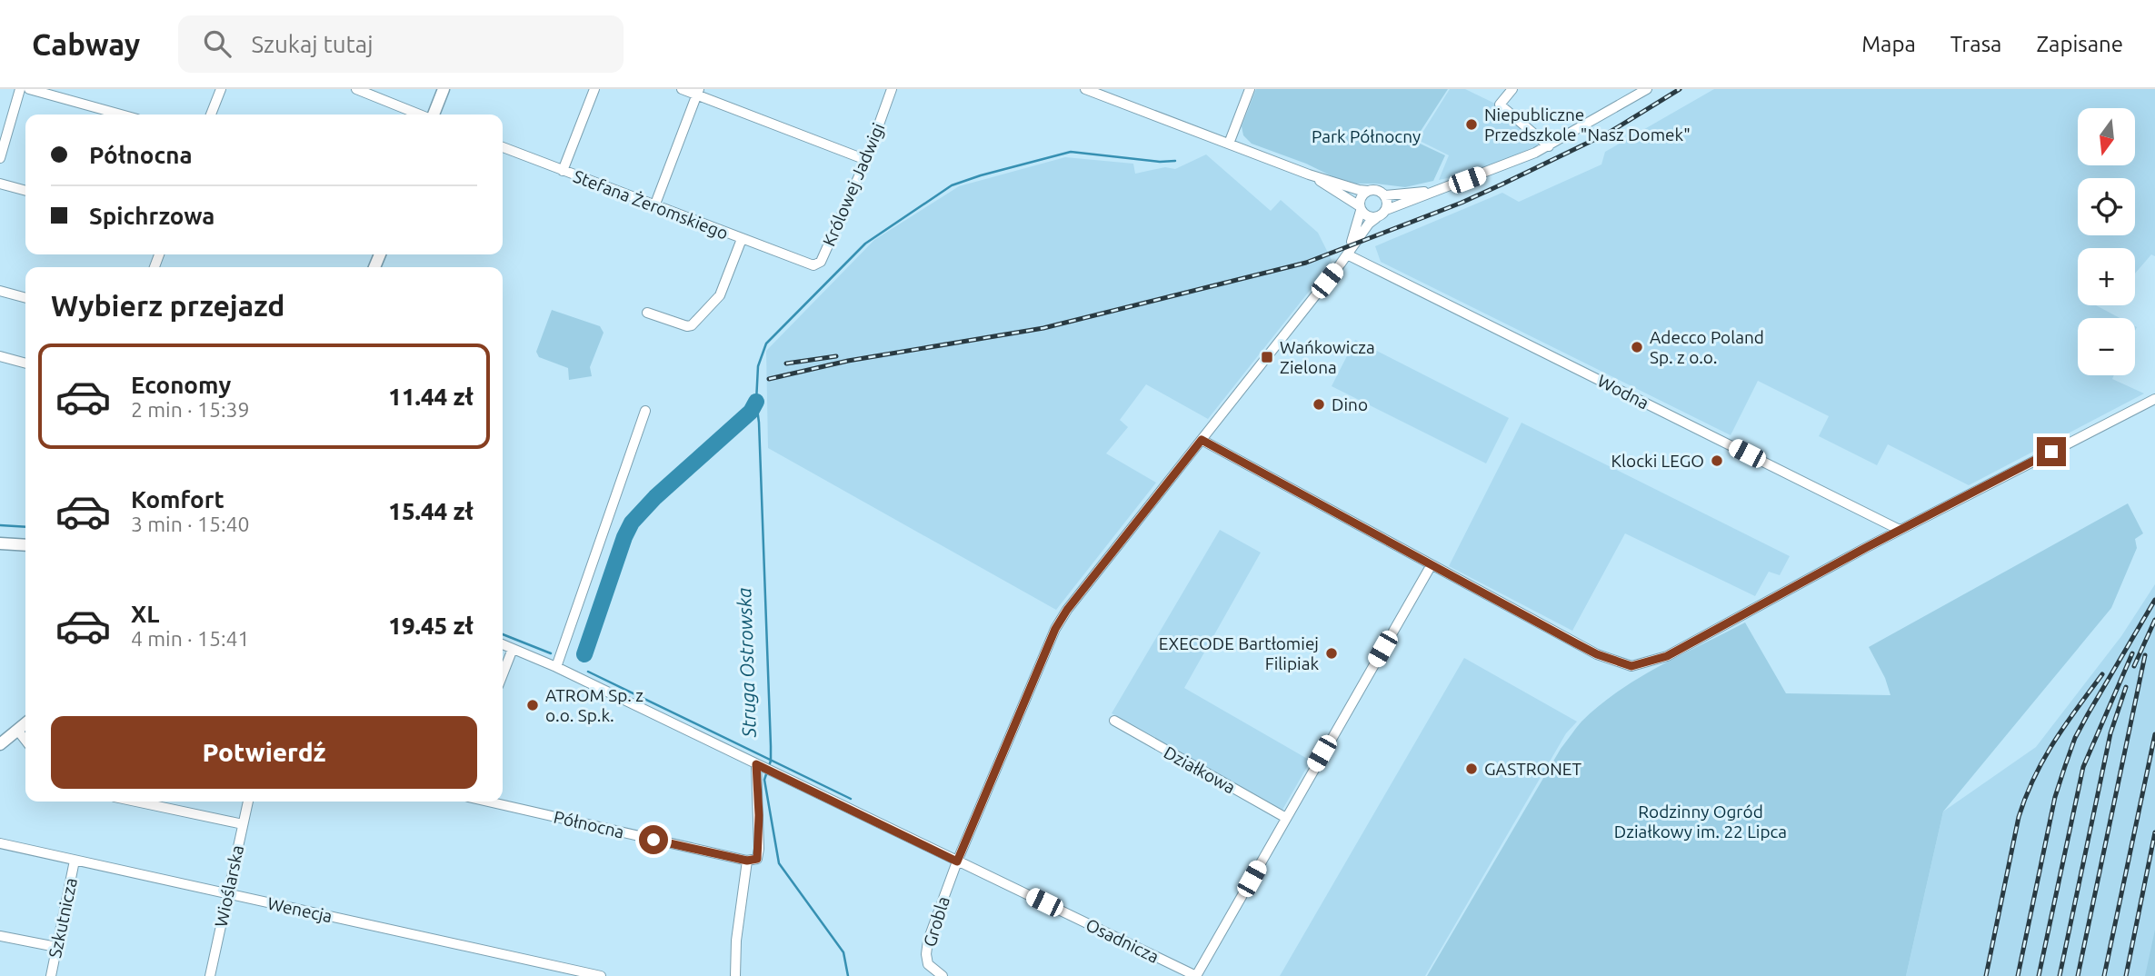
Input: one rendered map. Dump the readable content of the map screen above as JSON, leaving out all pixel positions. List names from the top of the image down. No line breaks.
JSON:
{"streets":{"street":["Królowej Jadwigi","Stefana Żeromskiego","Wodna","Działkowa","Północna","Wioślarska","Wenecja","Szkutnicza","Grobla","Osadnicza"]},"crossings":[["Królowej Jadwigi","Stefana Żeromskiego"],["Wodna","Grobla"],["Wioślarska","Wenecja"],["Wenecja","Szkutnicza"],["Grobla","Osadnicza"]],"water":["Struga Ostrowska"],"parks":["Park Północny","Rodzinny Ogród Działkowy im. 22 Lipca"],"places":{"other":["Niepubliczne Przedszkole \"Nasz Domek\"","Adecco Poland Sp. z o.o.","Dino","Klocki LEGO","EXECODE Bartłomiej Filipiak","ATROM Sp. z o.o. Sp.k.","GASTRONET"],"transit":["Wańkowicza Zielona"]},"north":"bottom","page":{"header":"Cabway","search":"Szukaj tutaj","nav":["Mapa","Trasa","Zapisane"],"map_buttons":["+","−"],"banner":["Północna","Spichrzowa"],"heading":"Wybierz przejazd","list":[{"name":"Economy","note":"2 min · 15:39","value":"11.44 zł"},{"name":"Komfort","note":"3 min · 15:40","value":"15.44 zł"},{"name":"XL","note":"4 min · 15:41","value":"19.45 zł"}],"buttons":"Potwierdź"}}
